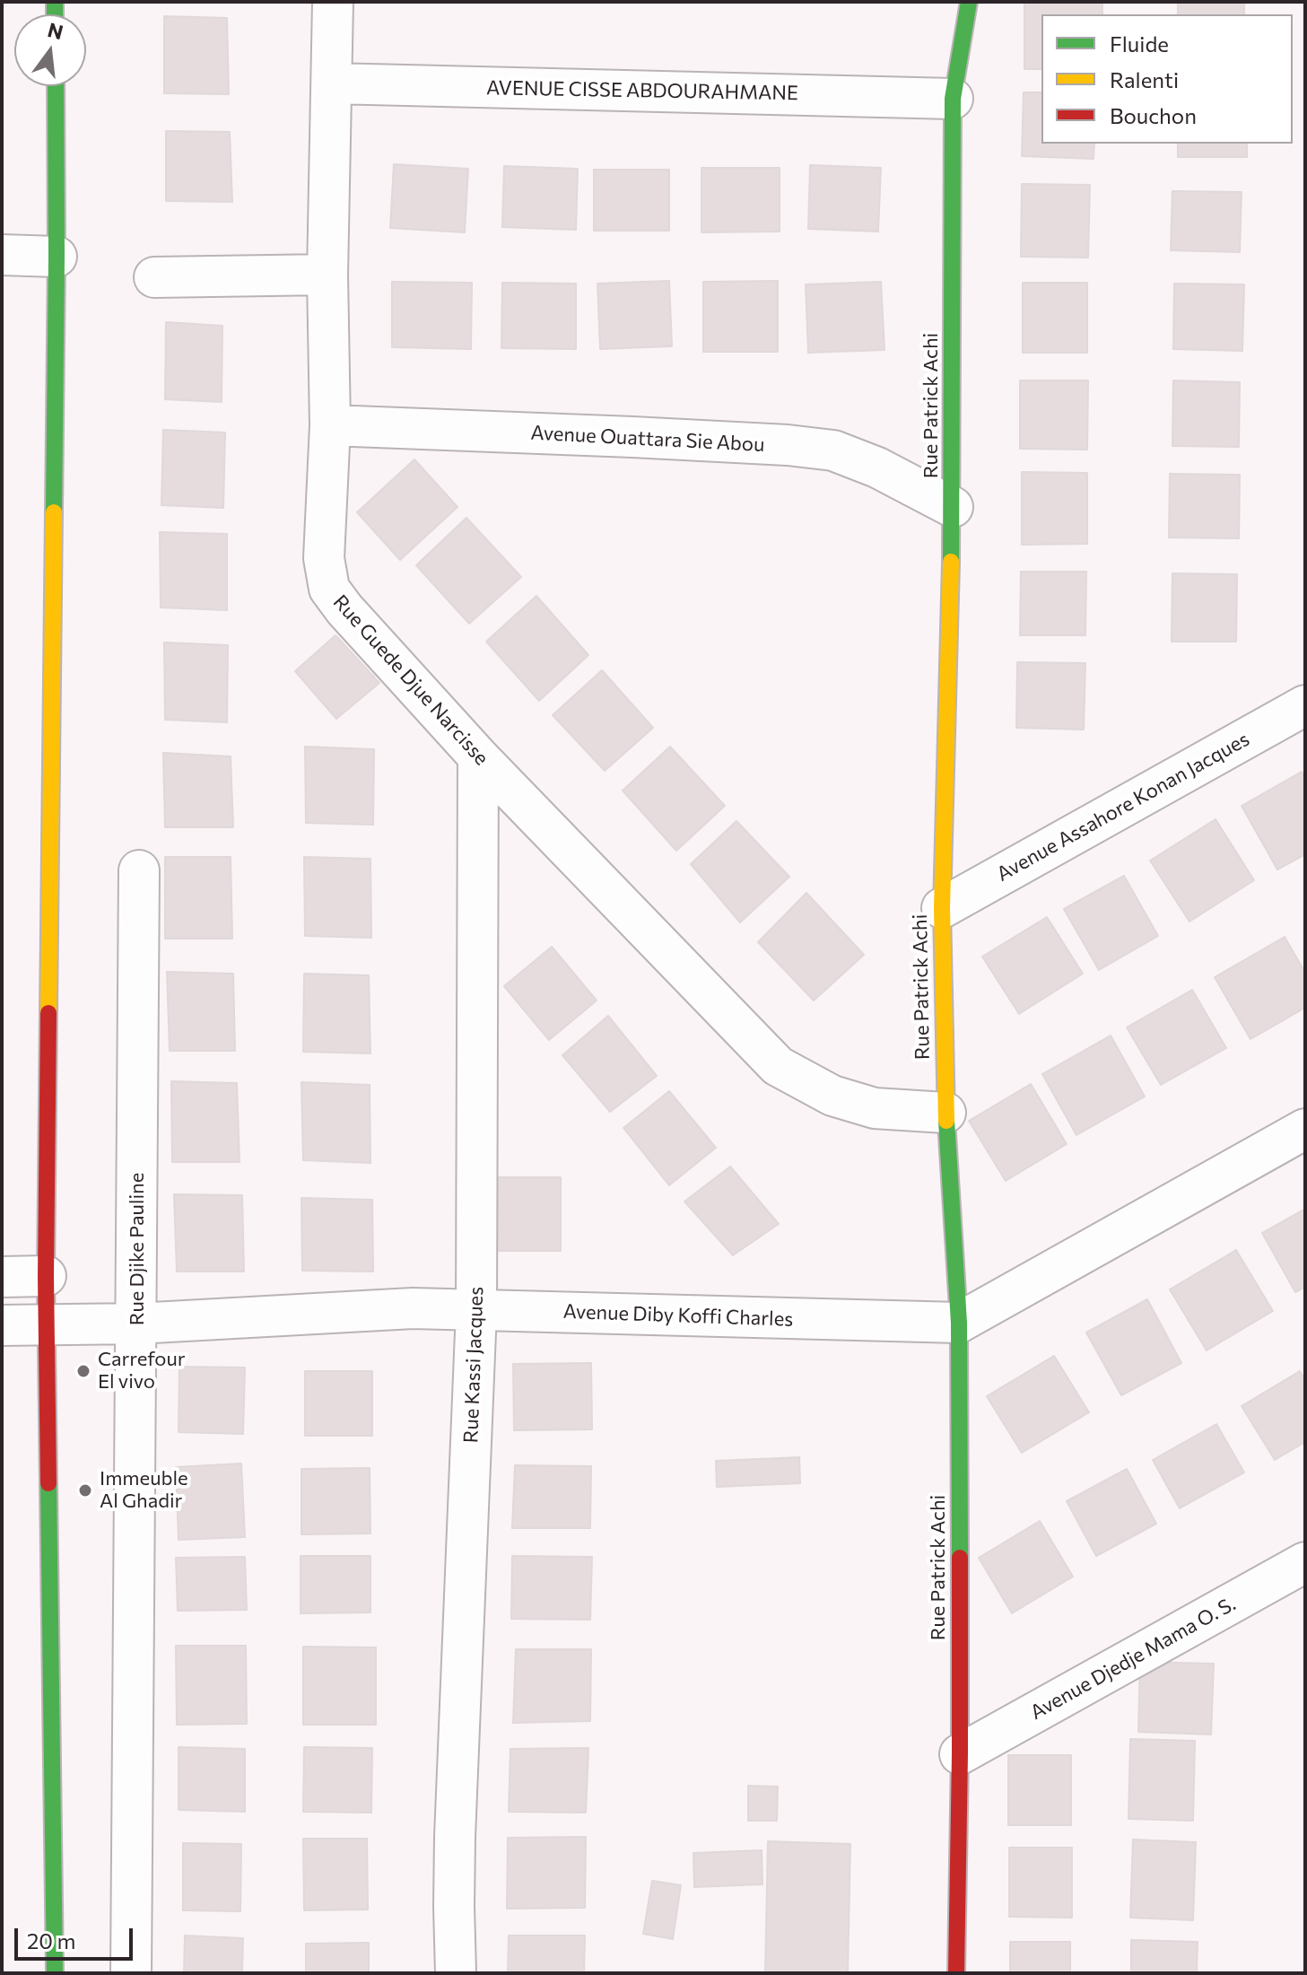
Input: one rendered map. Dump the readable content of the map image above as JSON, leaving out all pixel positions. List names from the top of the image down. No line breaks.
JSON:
{"streets":{"street":["AVENUE CISSE ABDOURAHMANE","Rue Patrick Achi","Avenue Ouattara Sie Abou","Rue Guede Djue Narcisse","Avenue Assahore Konan Jacques","Rue Djike Pauline","Avenue Diby Koffi Charles","Rue Kassi Jacques","Avenue Djedje Mama O. S."]},"crossings":[["AVENUE CISSE ABDOURAHMANE","Rue Patrick Achi"],["AVENUE CISSE ABDOURAHMANE","Rue Guede Djue Narcisse"],["Rue Patrick Achi","Avenue Ouattara Sie Abou"],["Rue Patrick Achi","Rue Guede Djue Narcisse"],["Rue Patrick Achi","Avenue Assahore Konan Jacques"],["Rue Patrick Achi","Avenue Diby Koffi Charles"],["Rue Patrick Achi","Avenue Djedje Mama O. S."],["Avenue Ouattara Sie Abou","Rue Guede Djue Narcisse"],["Rue Guede Djue Narcisse","Rue Kassi Jacques"],["Rue Djike Pauline","Avenue Diby Koffi Charles"],["Avenue Diby Koffi Charles","Rue Kassi Jacques"]],"places":["Carrefour El vivo","Immeuble Al Ghadir"],"legend":["Fluide","Ralenti","Bouchon"],"scale_bar":"20 m","north":"top"}
